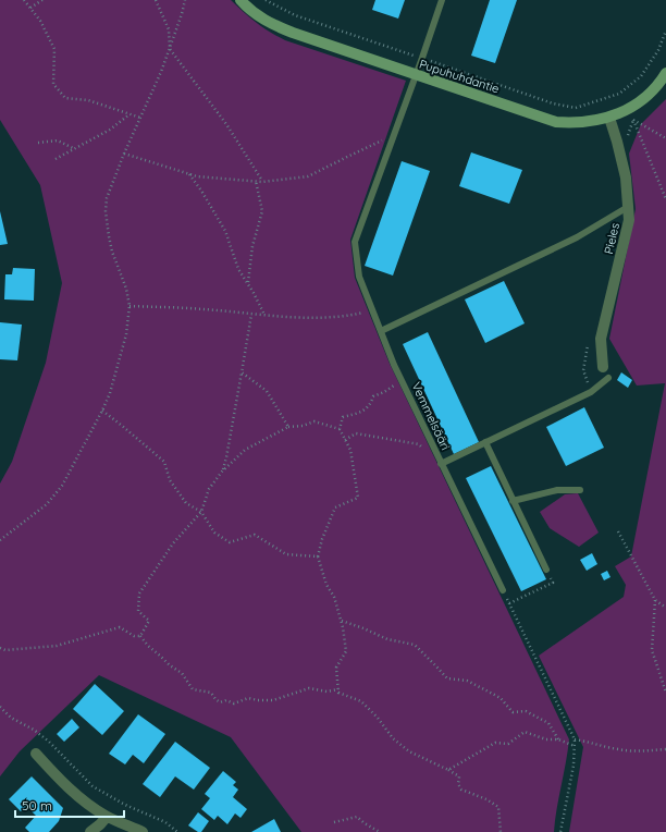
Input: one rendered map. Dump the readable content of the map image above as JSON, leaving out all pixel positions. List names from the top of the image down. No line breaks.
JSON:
{"streets":{"street":["Pupuhuhdantie","Pieles"],"lane":["Vemmelsääri"]},"crossings":[["Pupuhuhdantie","Pieles"],["Pupuhuhdantie","Vemmelsääri"]],"scale_bar":"50 m"}
